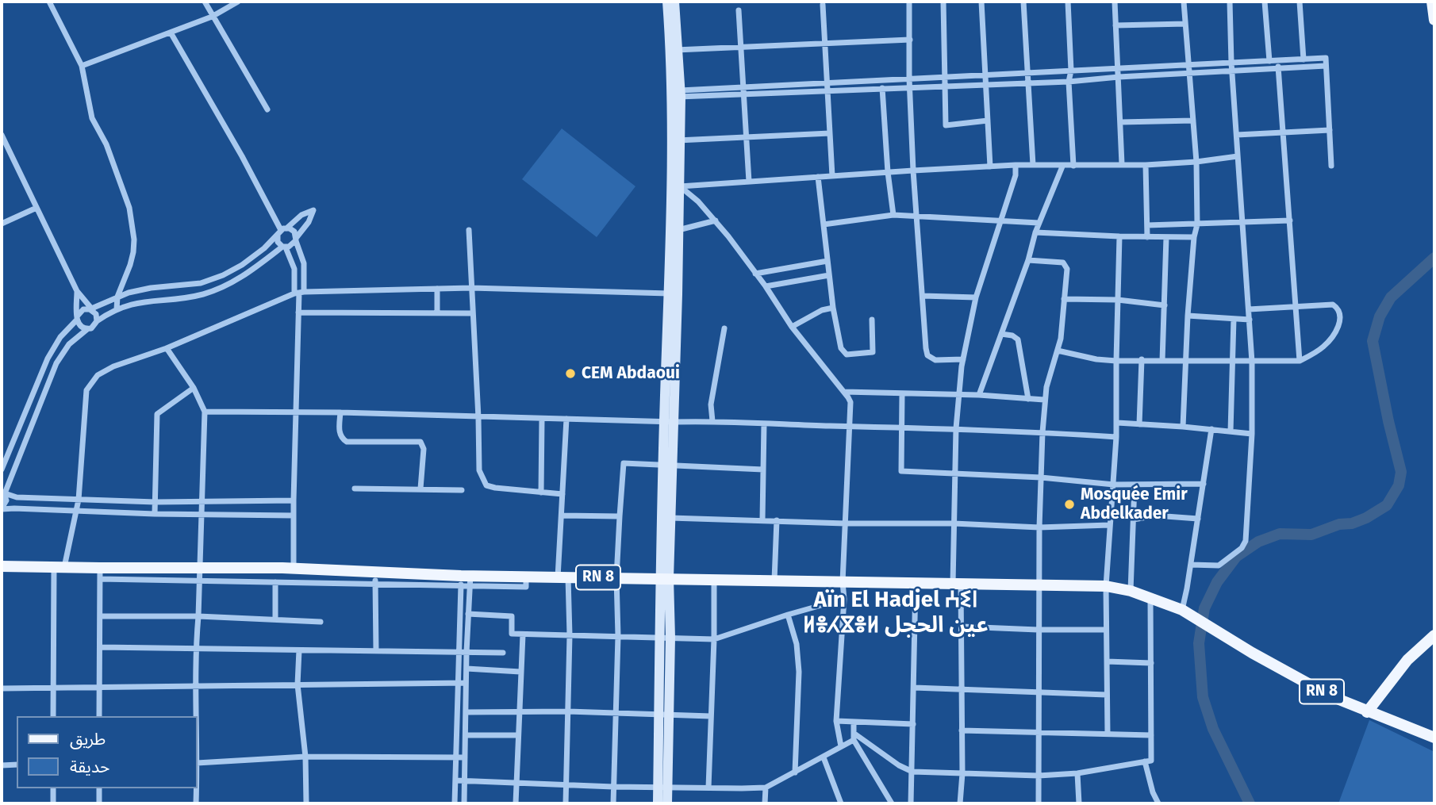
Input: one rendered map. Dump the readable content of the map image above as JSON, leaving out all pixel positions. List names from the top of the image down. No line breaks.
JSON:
{"streets":{"main road":["RN 8"]},"districts":["Aïn El Hadjel ⵄⵉⵏ ⵍⴻⵃⴵⴻⵍ عين الحجل"],"places":["CEM Abdaoui","Mosquée Emir Abdelkader"],"legend":["طريق","حديقة"]}
